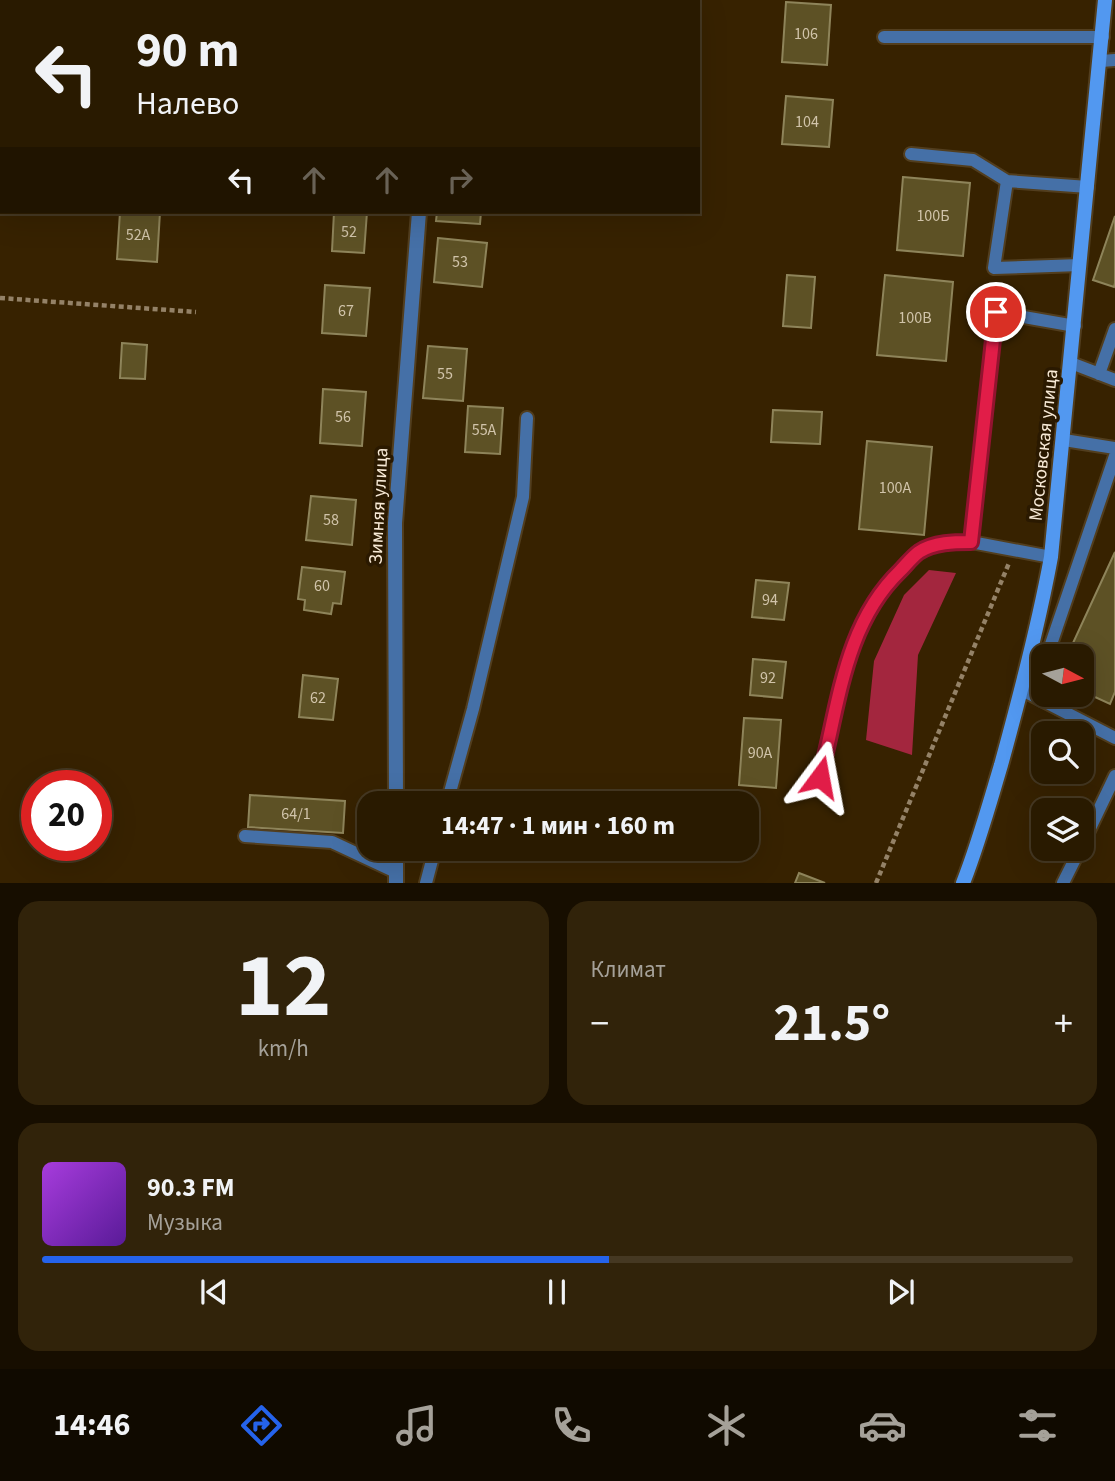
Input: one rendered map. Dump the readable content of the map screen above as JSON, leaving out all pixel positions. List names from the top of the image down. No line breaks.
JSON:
{"streets":{"main road":["Московская улица"],"street":["Зимняя улица"]},"house_numbers":["106","104","100Б","52","52А","53","67","100В","55","56","55А","100А","58","60","94","92","62","90А","64/1"],"north":"right","page":{"turn":["90 m","Налево"],"limit":"20","trip":"14:47 · 1 мин · 160 m","tile":[["12","km/h"],"Климат"],"heat":["−","21.5°","+"],"song":["90.3 FM","Музыка"],"tabs":"14:46"}}
